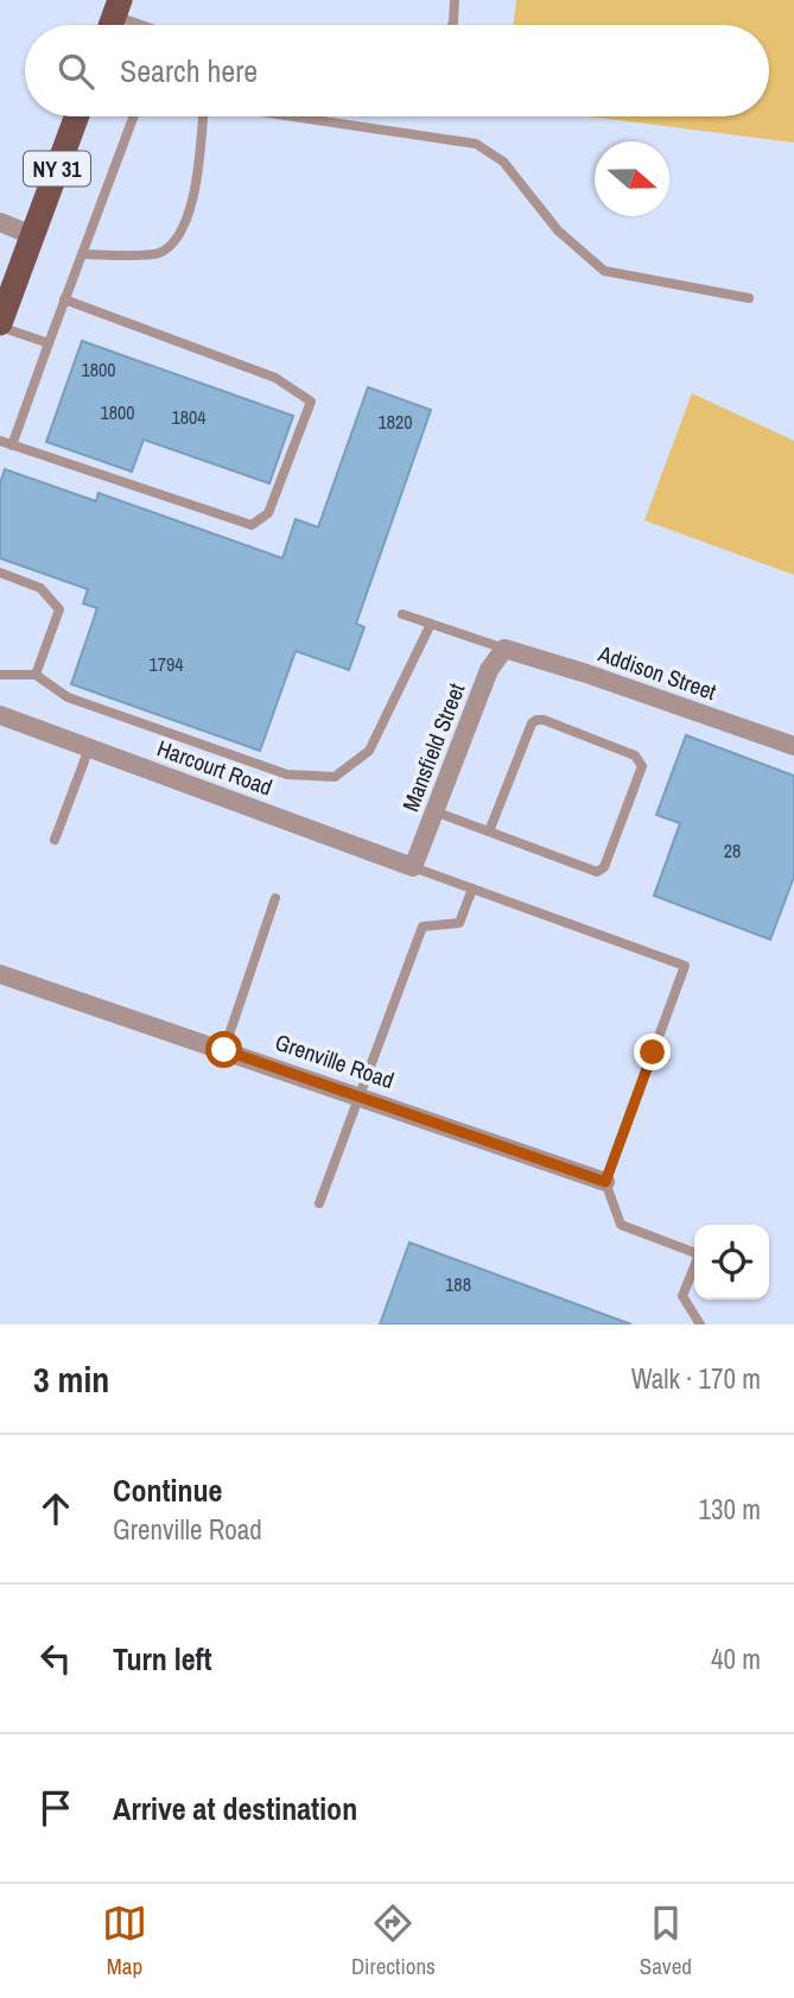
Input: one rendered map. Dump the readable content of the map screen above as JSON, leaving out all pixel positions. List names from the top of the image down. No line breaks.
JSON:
{"streets":{"main road":["NY 31"],"street":["Addison Street","Mansfield Street","Harcourt Road","Grenville Road"]},"crossings":[["Addison Street","Mansfield Street"],["Mansfield Street","Harcourt Road"]],"house_numbers":["1800","1800","1804","1820","1794","28","188"],"north":"right","page":{"search":"Search here","heading":["3 min","Walk · 170 m"],"list":[["Continue","Grenville Road","130 m"],["Turn left","40 m"],"Arrive at destination"],"nav":["Map","Directions","Saved"]}}
